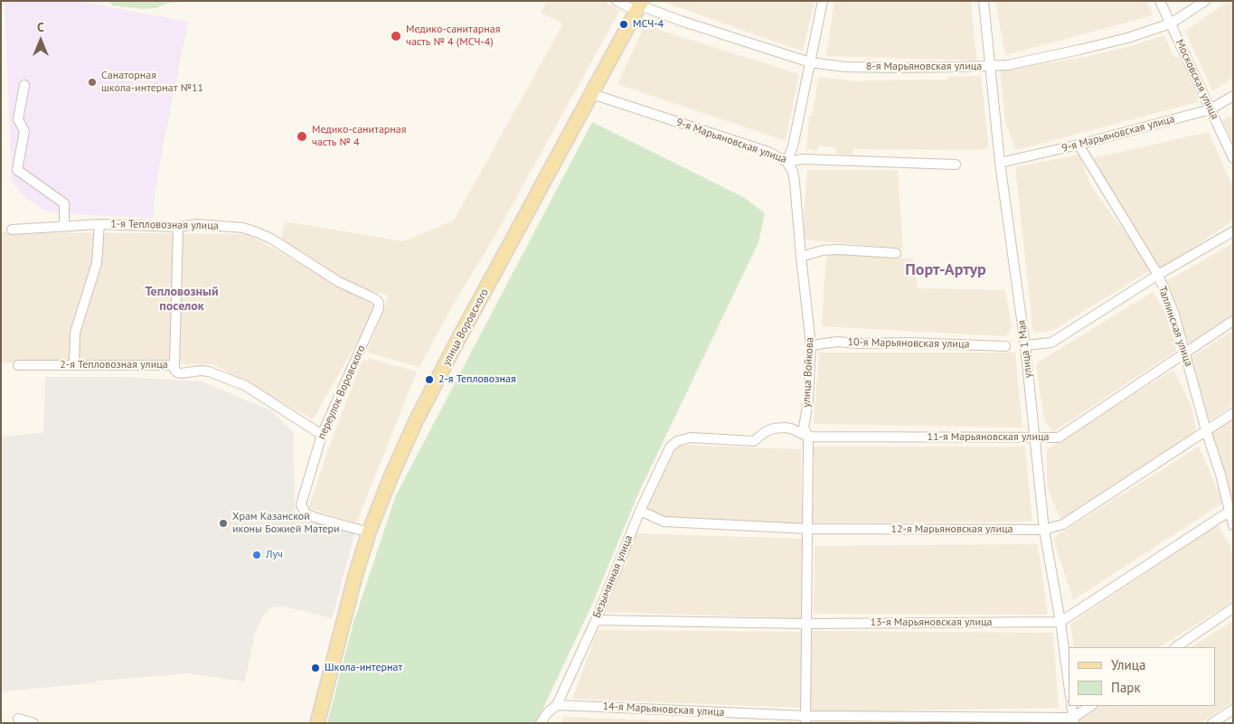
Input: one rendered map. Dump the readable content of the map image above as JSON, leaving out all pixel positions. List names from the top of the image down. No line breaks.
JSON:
{"streets":{"main road":["улица Воровского"],"street":["8-я Марьяновская улица","Московская улица","9-я Марьяновская улица","1-я Тепловозная улица","Таллинская улица","10-я Марьяновская улица","улица 1 Мая","2-я Тепловозная улица","улица Войкова","переулок Воровского","11-я Марьяновская улица","12-я Марьяновская улица","Безымянная улица","13-я Марьяновская улица","14-я Марьяновская улица"]},"crossings":[["8-я Марьяновская улица","Московская улица"],["8-я Марьяновская улица","улица Воровского"],["8-я Марьяновская улица","улица 1 Мая"],["Московская улица","9-я Марьяновская улица"],["9-я Марьяновская улица","Таллинская улица"],["9-я Марьяновская улица","улица Воровского"],["9-я Марьяновская улица","улица 1 Мая"],["9-я Марьяновская улица","улица Войкова"],["1-я Тепловозная улица","переулок Воровского"],["Таллинская улица","11-я Марьяновская улица"],["Таллинская улица","12-я Марьяновская улица"],["улица Воровского","переулок Воровского"],["10-я Марьяновская улица","улица Войкова"],["улица 1 Мая","11-я Марьяновская улица"],["улица 1 Мая","12-я Марьяновская улица"],["улица 1 Мая","13-я Марьяновская улица"],["2-я Тепловозная улица","переулок Воровского"],["улица Войкова","11-я Марьяновская улица"],["улица Войкова","12-я Марьяновская улица"],["улица Войкова","13-я Марьяновская улица"],["улица Войкова","14-я Марьяновская улица"],["11-я Марьяновская улица","Безымянная улица"],["12-я Марьяновская улица","Безымянная улица"],["Безымянная улица","13-я Марьяновская улица"],["Безымянная улица","14-я Марьяновская улица"]],"districts":["Порт-Артур","Тепловозный поселок"],"places":["МСЧ-4","Медико-санитарная часть № 4 (МСЧ-4)","Санаторная школа-интернат №11","Медико-санитарная часть № 4","2-я Тепловозная","Храм Казанской иконы Божией Матери","Луч","Школа-интернат"],"legend":["Улица","Парк"],"north":"top"}
